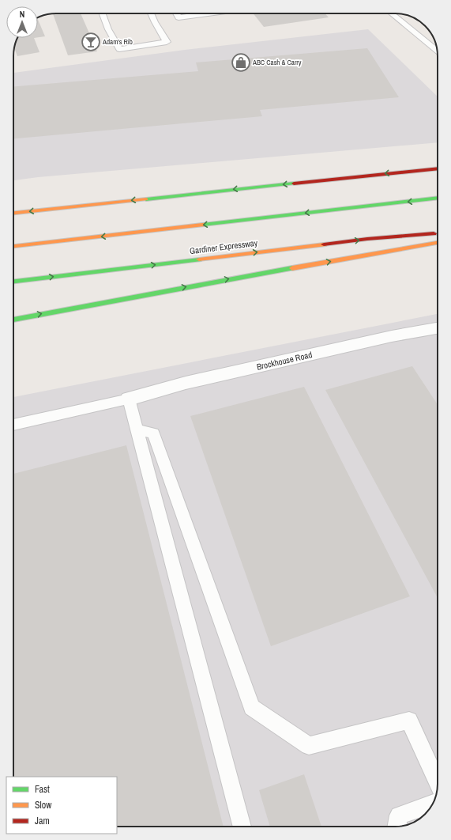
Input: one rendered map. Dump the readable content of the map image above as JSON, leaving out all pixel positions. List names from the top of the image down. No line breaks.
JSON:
{"streets":{"highway":["Gardiner Expressway"],"street":["Brockhouse Road"]},"places":{"bar":["Adam's Rib"],"shop":["ABC Cash & Carry"]},"legend":["Fast","Slow","Jam"],"north":"top"}
